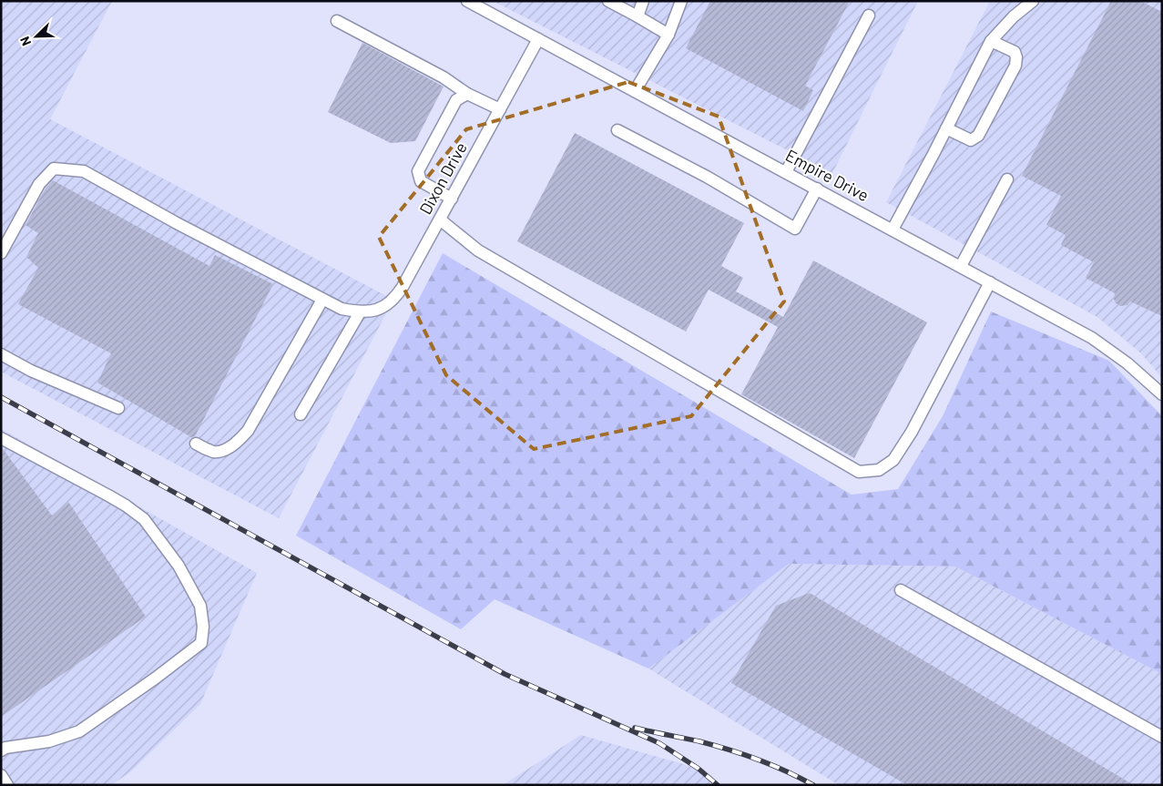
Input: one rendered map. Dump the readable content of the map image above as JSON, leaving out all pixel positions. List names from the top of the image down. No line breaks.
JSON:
{"streets":{"street":["Empire Drive","Dixon Drive"]},"crossings":[["Empire Drive","Dixon Drive"]],"north":"bottom left"}
